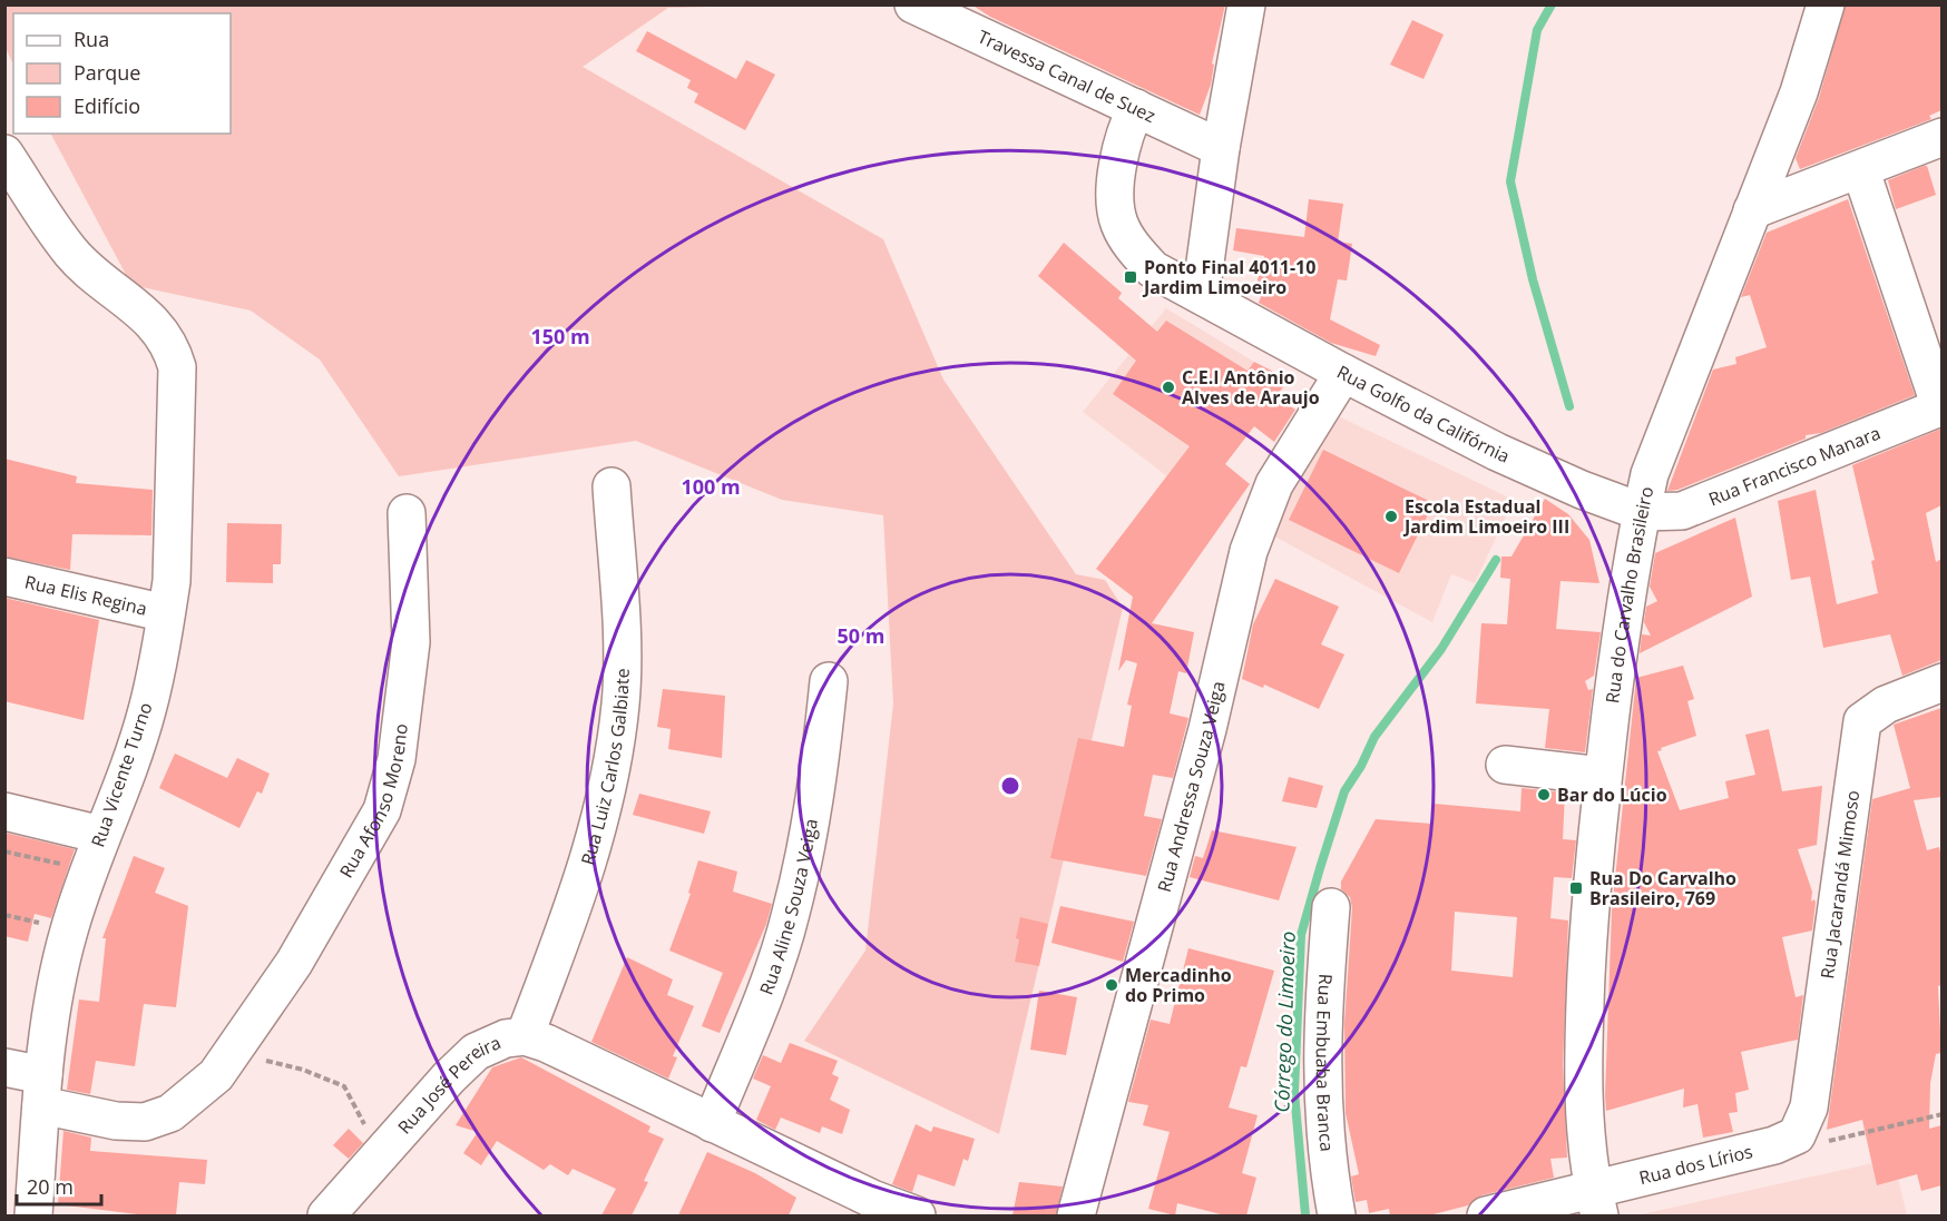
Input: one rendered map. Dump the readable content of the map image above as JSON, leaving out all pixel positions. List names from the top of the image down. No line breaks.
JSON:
{"streets":{"street":["Travessa Canal de Suez","Rua Golfo da Califórnia","Rua Francisco Manara","Rua Elis Regina","Rua do Carvalho Brasileiro","Rua Luiz Carlos Galbiate","Rua Vicente Turno","Rua Andressa Souza Veiga","Rua Afonso Moreno","Rua Jacarandá Mimoso","Rua Aline Souza Veiga","Rua Embuaba Branca","Rua José Pereira","Rua dos Lírios"]},"crossings":[["Travessa Canal de Suez","Rua Golfo da Califórnia"],["Rua Golfo da Califórnia","Rua Francisco Manara"],["Rua Golfo da Califórnia","Rua do Carvalho Brasileiro"],["Rua Golfo da Califórnia","Rua Andressa Souza Veiga"],["Rua Francisco Manara","Rua do Carvalho Brasileiro"],["Rua Elis Regina","Rua Vicente Turno"],["Rua do Carvalho Brasileiro","Rua dos Lírios"],["Rua Luiz Carlos Galbiate","Rua José Pereira"],["Rua Jacarandá Mimoso","Rua dos Lírios"],["Rua Aline Souza Veiga","Rua José Pereira"]],"water":["Córrego do Limoeiro"],"places":{"transit":["Ponto Final 4011-10 Jardim Limoeiro","Rua Do Carvalho Brasileiro, 769"],"other":["C.E.I Antônio Alves de Araujo","Escola Estadual Jardim Limoeiro III","Bar do Lúcio","Mercadinho do Primo"]},"legend":["Rua","Parque","Edifício"],"scale_bar":"20 m","rings":["150 m","100 m","50 m"]}
